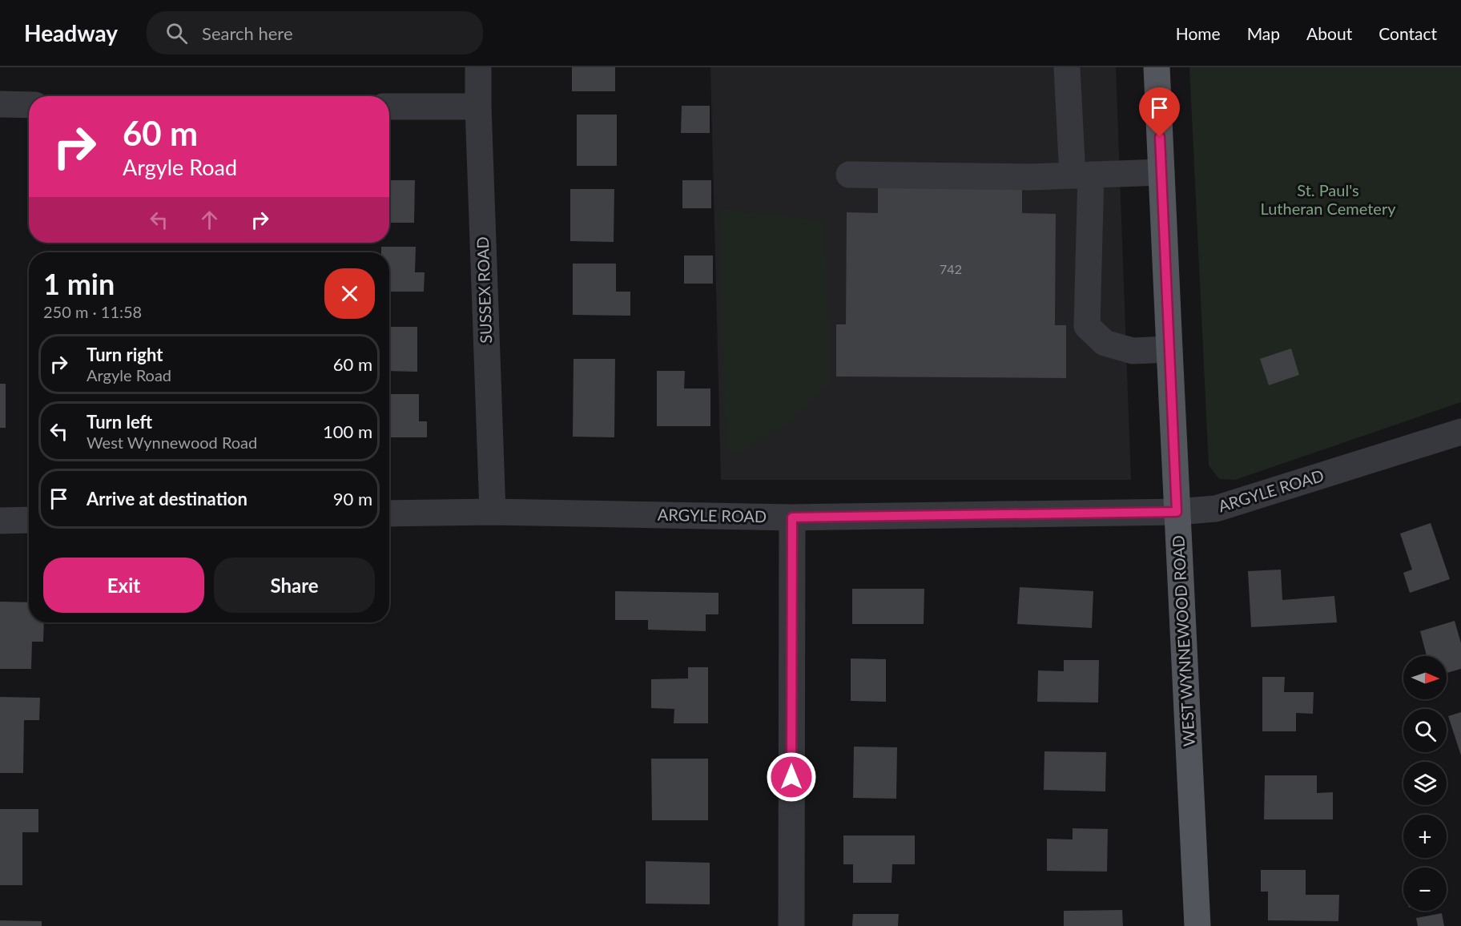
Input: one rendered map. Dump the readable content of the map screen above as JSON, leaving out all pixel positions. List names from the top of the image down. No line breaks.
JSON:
{"streets":{"main road":["WEST WYNNEWOOD ROAD"],"street":["SUSSEX ROAD","ARGYLE ROAD"]},"crossings":[["SUSSEX ROAD","ARGYLE ROAD"],["ARGYLE ROAD","WEST WYNNEWOOD ROAD"]],"parks":["St. Paul's Lutheran Cemetery"],"house_numbers":["742"],"north":"right","page":{"header":"Headway","search":"Search here","nav":["Home","Map","About","Contact"],"turn":["60 m","Argyle Road"],"heading":["1 min","250 m · 11:58"],"list":[{"name":"Turn right","note":"Argyle Road","value":"60 m"},{"name":"Turn left","note":"West Wynnewood Road","value":"100 m"},{"name":"Arrive at destination","value":"90 m"}],"buttons":["Exit","Share"],"map_buttons":["+","−"]}}
